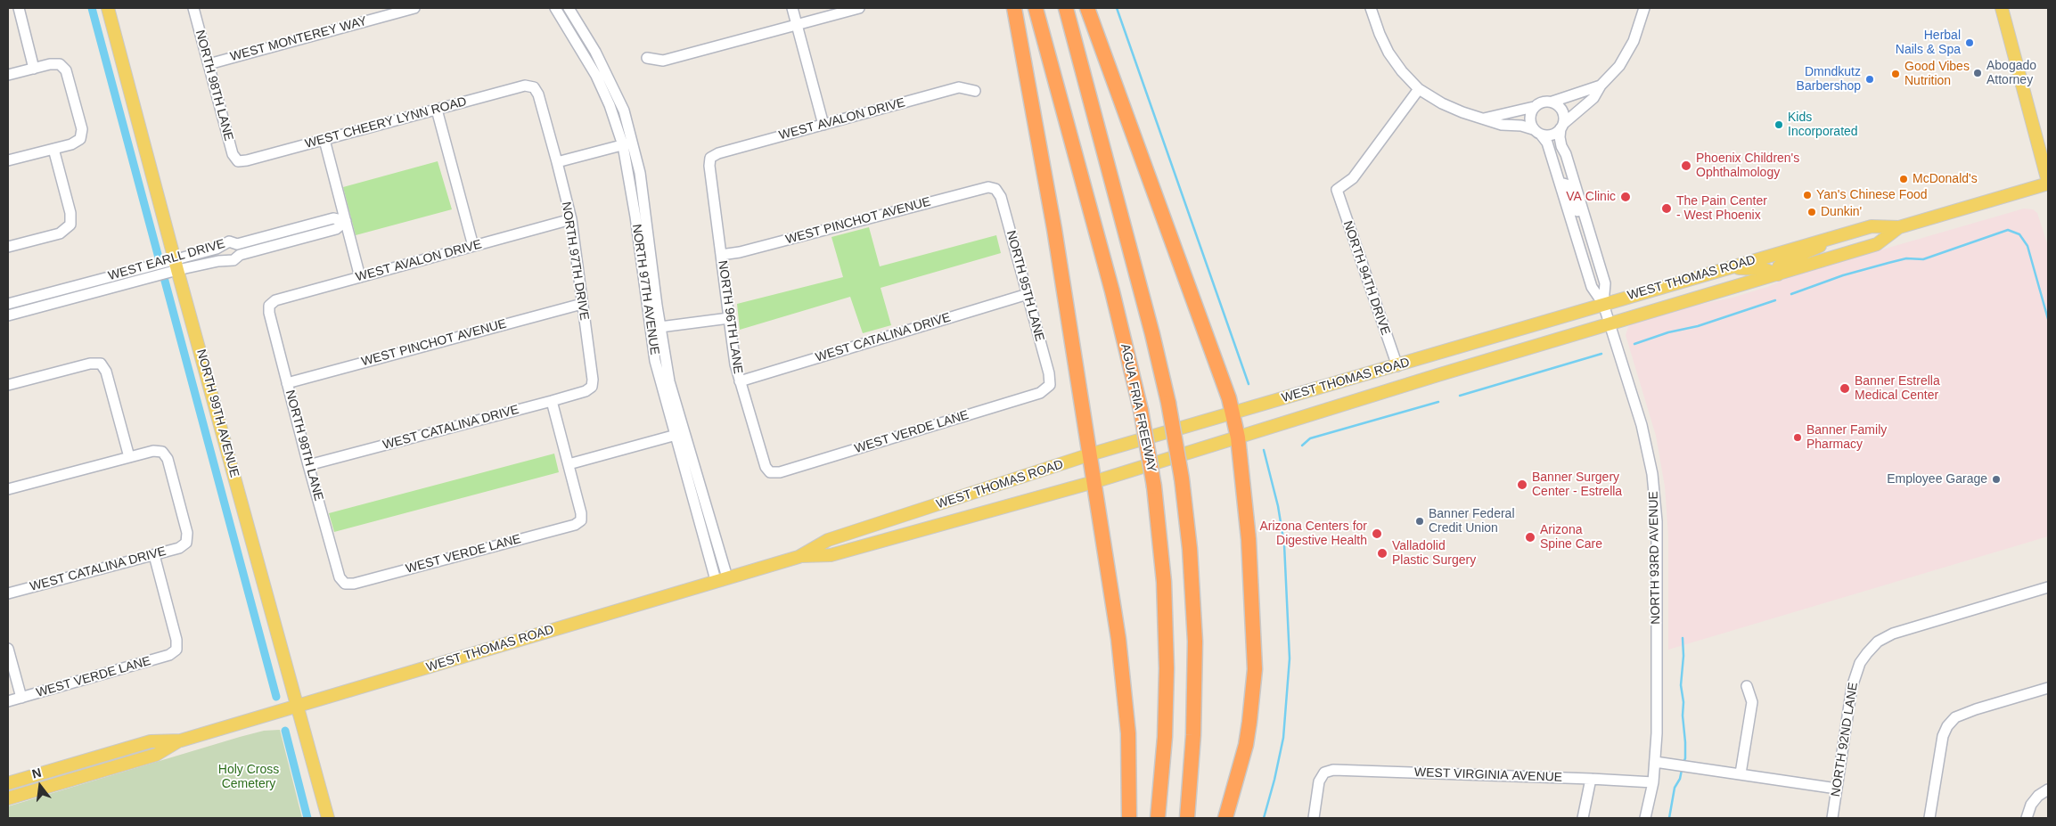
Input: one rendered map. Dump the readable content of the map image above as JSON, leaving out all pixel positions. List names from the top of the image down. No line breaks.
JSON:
{"streets":{"highway":["AGUA FRIA FREEWAY"],"main road":["WEST THOMAS ROAD","NORTH 99TH AVENUE"],"street":["WEST MONTEREY WAY","NORTH 98TH LANE","WEST AVALON DRIVE","WEST CHEERY LYNN ROAD","WEST PINCHOT AVENUE","WEST EARLL DRIVE","NORTH 97TH DRIVE","NORTH 94TH DRIVE","NORTH 95TH LANE","NORTH 97TH AVENUE","NORTH 96TH LANE","WEST CATALINA DRIVE","WEST VERDE LANE","NORTH 93RD AVENUE","NORTH 92ND LANE","WEST VIRGINIA AVENUE"]},"crossings":[["WEST MONTEREY WAY","NORTH 98TH LANE"],["NORTH 98TH LANE","WEST AVALON DRIVE"],["NORTH 98TH LANE","WEST CHEERY LYNN ROAD"],["NORTH 98TH LANE","WEST PINCHOT AVENUE"],["NORTH 98TH LANE","WEST CATALINA DRIVE"],["NORTH 98TH LANE","WEST VERDE LANE"],["WEST AVALON DRIVE","NORTH 97TH DRIVE"],["WEST AVALON DRIVE","NORTH 96TH LANE"],["WEST CHEERY LYNN ROAD","NORTH 97TH DRIVE"],["WEST PINCHOT AVENUE","NORTH 97TH DRIVE"],["WEST PINCHOT AVENUE","NORTH 95TH LANE"],["WEST PINCHOT AVENUE","NORTH 96TH LANE"],["WEST EARLL DRIVE","NORTH 99TH AVENUE"],["NORTH 97TH DRIVE","WEST CATALINA DRIVE"],["NORTH 94TH DRIVE","WEST THOMAS ROAD"],["WEST THOMAS ROAD","NORTH 97TH AVENUE"],["WEST THOMAS ROAD","NORTH 99TH AVENUE"],["WEST THOMAS ROAD","NORTH 93RD AVENUE"],["NORTH 95TH LANE","WEST CATALINA DRIVE"],["NORTH 95TH LANE","WEST VERDE LANE"],["NORTH 96TH LANE","WEST CATALINA DRIVE"],["NORTH 96TH LANE","WEST VERDE LANE"],["WEST CATALINA DRIVE","WEST VERDE LANE"],["NORTH 93RD AVENUE","WEST VIRGINIA AVENUE"]],"parks":["Holy Cross Cemetery"],"places":["Herbal Nails & Spa","Abogado Attorney","Good Vibes Nutrition","Dmndkutz Barbershop","Kids Incorporated","Phoenix Children's Ophthalmology","McDonald's","Yan's Chinese Food","VA Clinic","The Pain Center - West Phoenix","Dunkin'","Banner Estrella Medical Center","Banner Family Pharmacy","Employee Garage","Banner Surgery Center - Estrella","Banner Federal Credit Union","Arizona Centers for Digestive Health","Arizona Spine Care","Valladolid Plastic Surgery"],"north":"top"}
